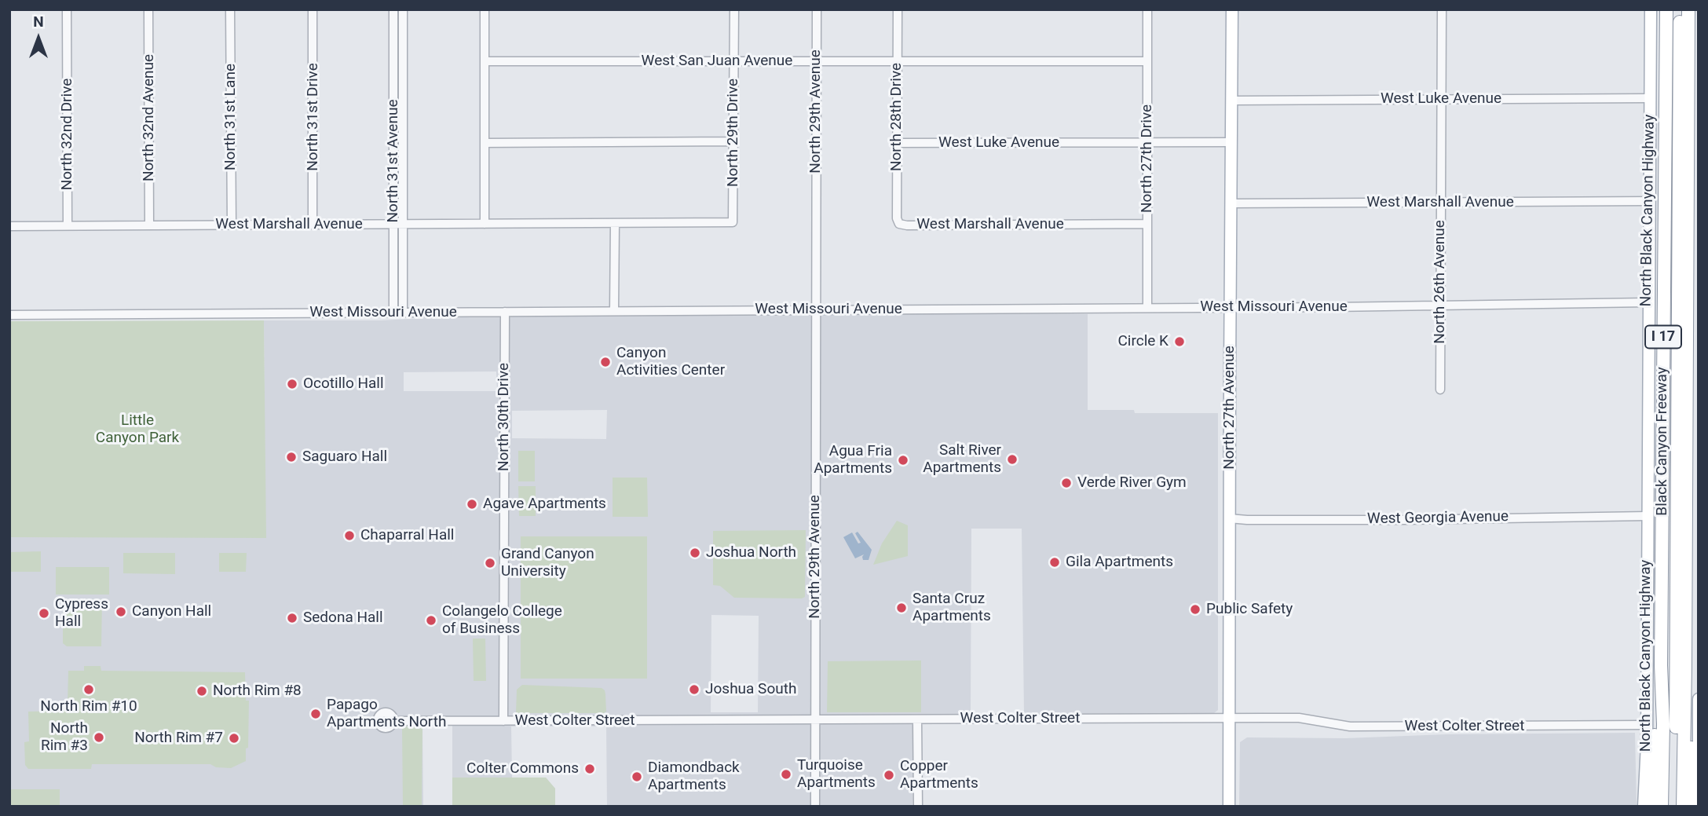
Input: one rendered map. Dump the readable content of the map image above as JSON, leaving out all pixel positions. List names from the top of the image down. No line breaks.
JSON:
{"streets":{"highway":["I 17","Black Canyon Freeway"],"main road":["North Black Canyon Highway","North 27th Avenue"],"street":["West San Juan Avenue","West Luke Avenue","North 29th Avenue","North 31st Lane","North 31st Drive","North 28th Drive","North 32nd Avenue","North 29th Drive","North 32nd Drive","North 27th Drive","North 31st Avenue","West Marshall Avenue","North 26th Avenue","West Missouri Avenue","North 30th Drive","West Georgia Avenue","West Colter Street"]},"crossings":[["West San Juan Avenue","North 29th Avenue"],["West San Juan Avenue","North 28th Drive"],["West San Juan Avenue","North 29th Drive"],["West San Juan Avenue","North 27th Drive"],["West Luke Avenue","North 28th Drive"],["West Luke Avenue","North 27th Drive"],["West Luke Avenue","North Black Canyon Highway"],["West Luke Avenue","North 26th Avenue"],["West Luke Avenue","North 27th Avenue"],["North 29th Avenue","West Missouri Avenue"],["North 29th Avenue","West Colter Street"],["North 31st Lane","West Marshall Avenue"],["North 31st Drive","West Marshall Avenue"],["North 28th Drive","West Marshall Avenue"],["North 32nd Avenue","West Marshall Avenue"],["North 29th Drive","West Marshall Avenue"],["North 32nd Drive","West Marshall Avenue"],["North 27th Drive","West Marshall Avenue"],["North 27th Drive","West Missouri Avenue"],["North 31st Avenue","West Marshall Avenue"],["North 31st Avenue","West Missouri Avenue"],["West Marshall Avenue","North Black Canyon Highway"],["West Marshall Avenue","North 26th Avenue"],["West Marshall Avenue","North 27th Avenue"],["North Black Canyon Highway","West Missouri Avenue"],["North Black Canyon Highway","West Georgia Avenue"],["North Black Canyon Highway","West Colter Street"],["North 26th Avenue","West Missouri Avenue"],["West Missouri Avenue","North 27th Avenue"],["West Missouri Avenue","North 30th Drive"],["North 27th Avenue","West Georgia Avenue"],["North 27th Avenue","West Colter Street"],["North 30th Drive","West Colter Street"]],"parks":["Little Canyon Park"],"places":["Circle K","Canyon Activities Center","Ocotillo Hall","Saguaro Hall","Salt River Apartments","Agua Fria Apartments","Verde River Gym","Agave Apartments","Chaparral Hall","Joshua North","Gila Apartments","Grand Canyon University","Santa Cruz Apartments","Public Safety","Canyon Hall","Cypress Hall","Sedona Hall","Colangelo College of Business","North Rim #10","Joshua South","North Rim #8","Papago Apartments North","North Rim #3","North Rim #7","Colter Commons","Turquoise Apartments","Copper Apartments","Diamondback Apartments"],"north":"top"}
